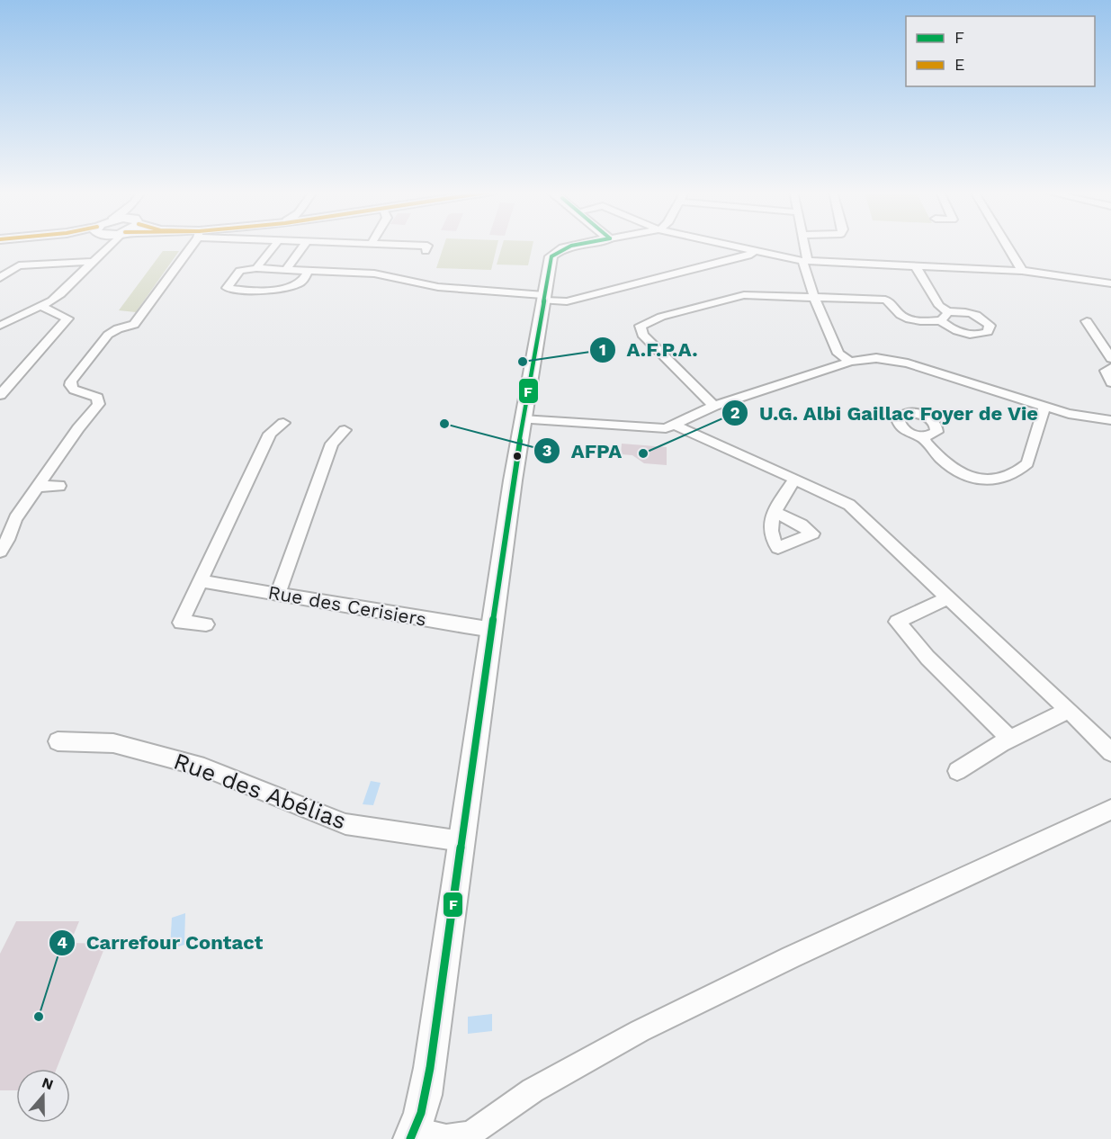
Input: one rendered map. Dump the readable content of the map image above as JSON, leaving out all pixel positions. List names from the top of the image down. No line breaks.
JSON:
{"streets":{"street":["Rue des Cerisiers","Rue des Abélias"]},"places":["A.F.P.A.","AFPA","U.G. Albi Gaillac Foyer de Vie","Carrefour Contact"],"lines":["transit line F"],"legend":["F","E"],"north":"top"}
